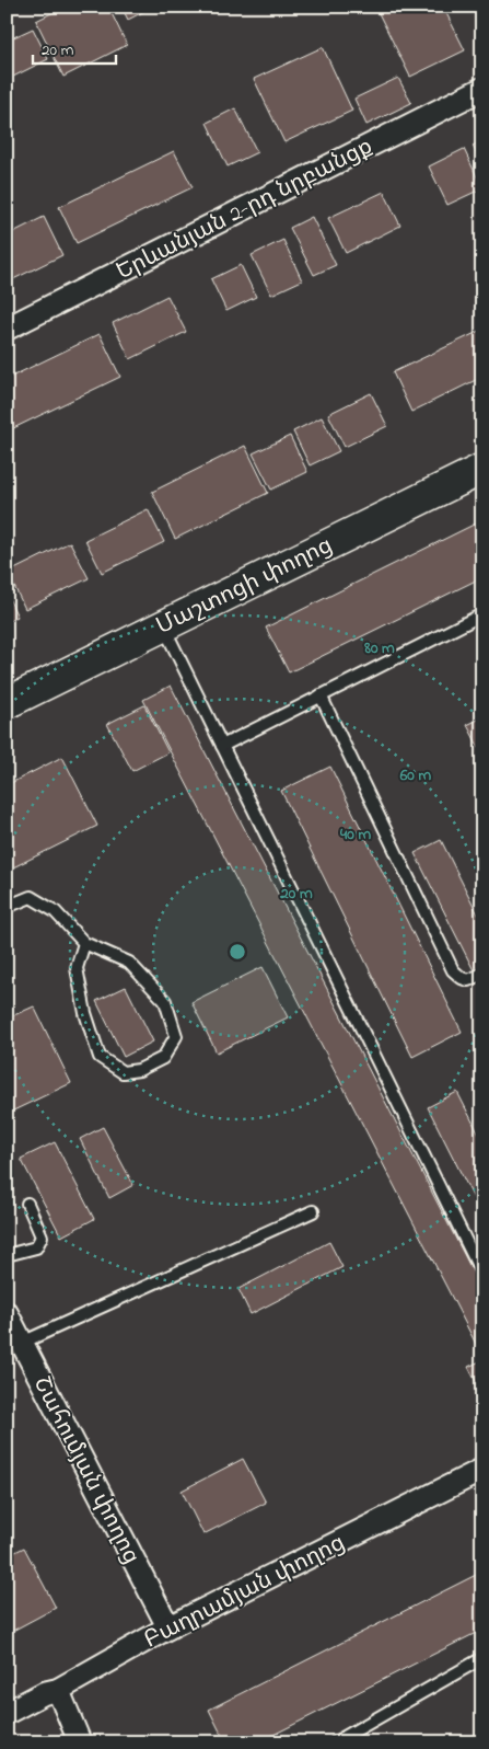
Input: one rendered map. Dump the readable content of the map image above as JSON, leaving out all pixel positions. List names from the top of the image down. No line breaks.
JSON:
{"streets":{"main road":["Մաշտոցի փողոց"],"street":["Երևանյան 2-րդ նրբանցք","Շահումյան փողոց","Բաղրամյան փողոց"]},"crossings":[["Շահումյան փողոց","Բաղրամյան փողոց"]],"scale_bar":"20 m","rings":["80 m","60 m","40 m","20 m"]}
